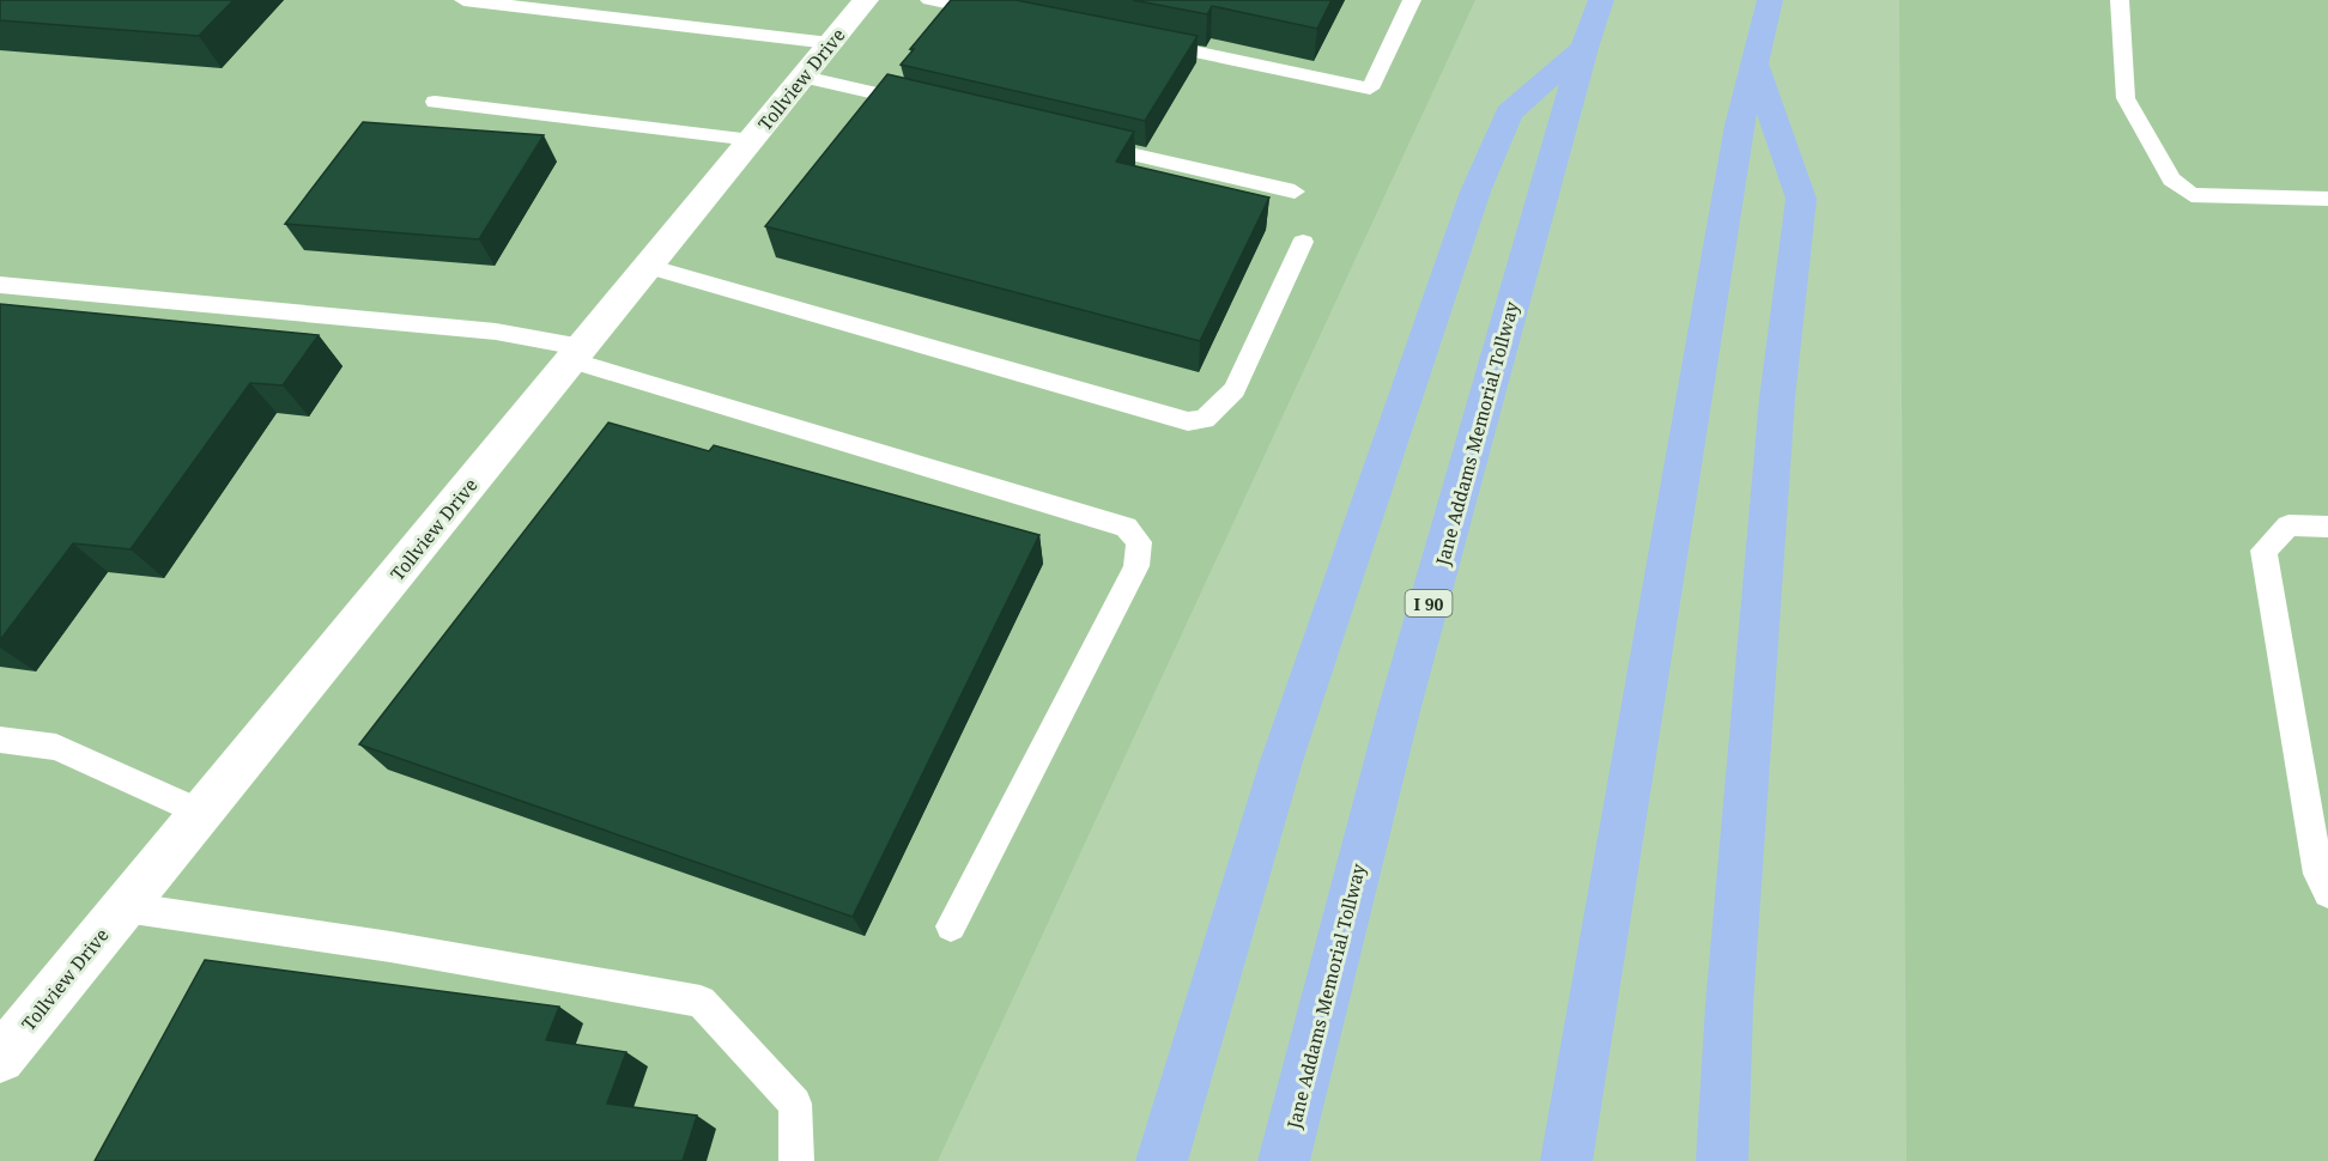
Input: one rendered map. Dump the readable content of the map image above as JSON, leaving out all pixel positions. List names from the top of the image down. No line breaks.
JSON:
{"streets":{"highway":["Jane Addams Memorial Tollway","I 90"],"street":["Tollview Drive"]}}
